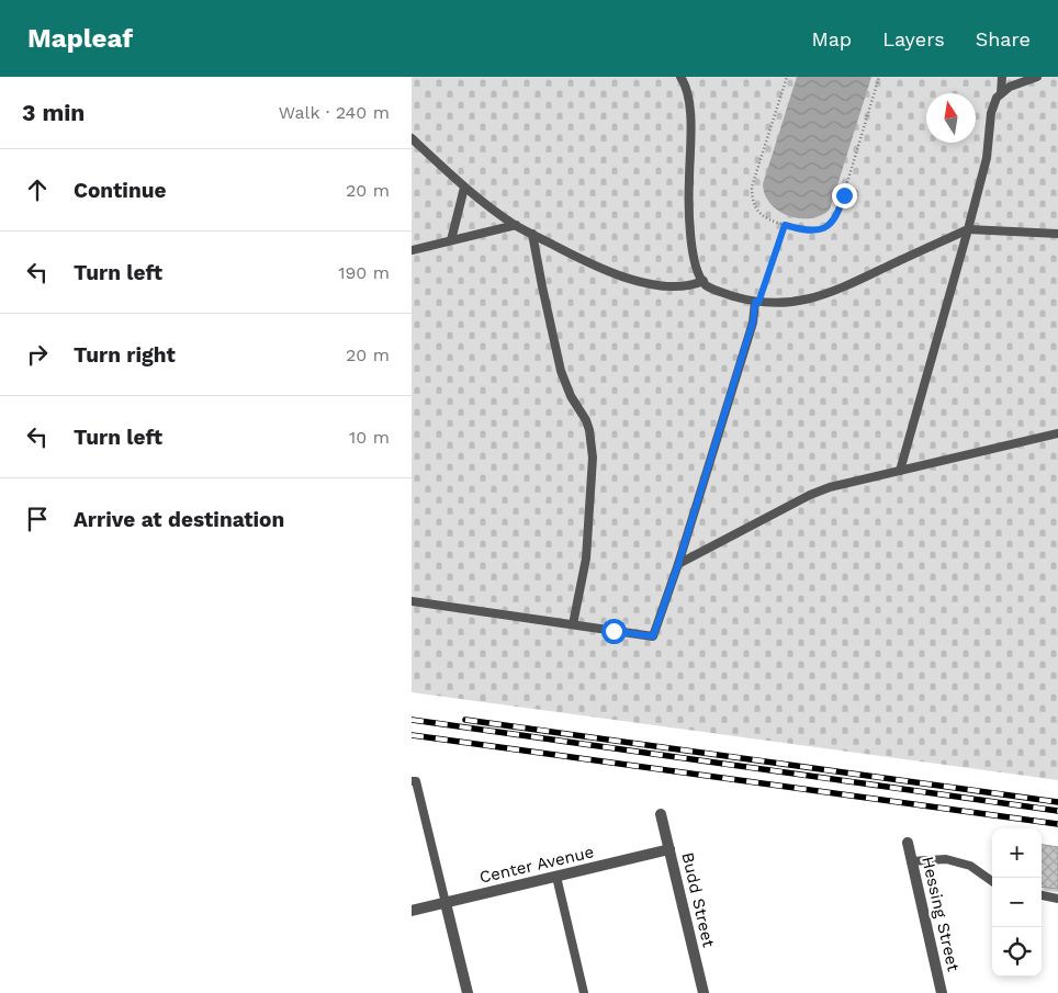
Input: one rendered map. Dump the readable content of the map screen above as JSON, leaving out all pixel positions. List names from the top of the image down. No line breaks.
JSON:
{"streets":{"street":["Center Avenue","Budd Street","Hessing Street"]},"crossings":[["Center Avenue","Budd Street"]],"north":"top","page":{"header":"Mapleaf","nav":["Map","Layers","Share"],"heading":["3 min","Walk · 240 m"],"list":[["Continue","20 m"],["Turn left","190 m"],["Turn right","20 m"],["Turn left","10 m"],"Arrive at destination"],"map_buttons":["+","−"]}}
